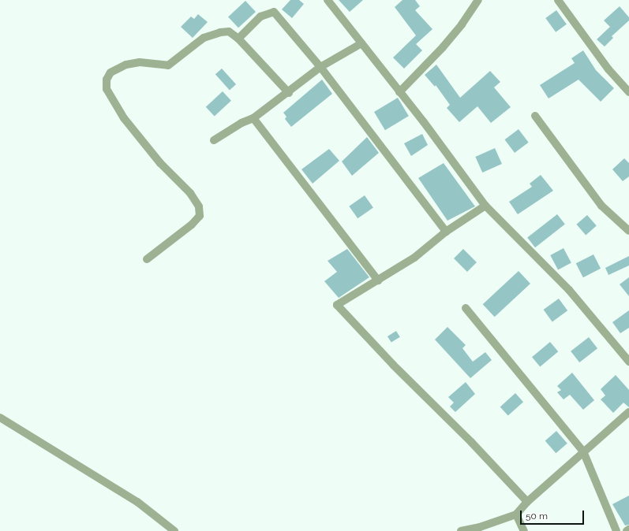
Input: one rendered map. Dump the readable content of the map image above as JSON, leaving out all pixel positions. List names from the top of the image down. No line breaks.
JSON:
{"scale_bar":"50 m"}
